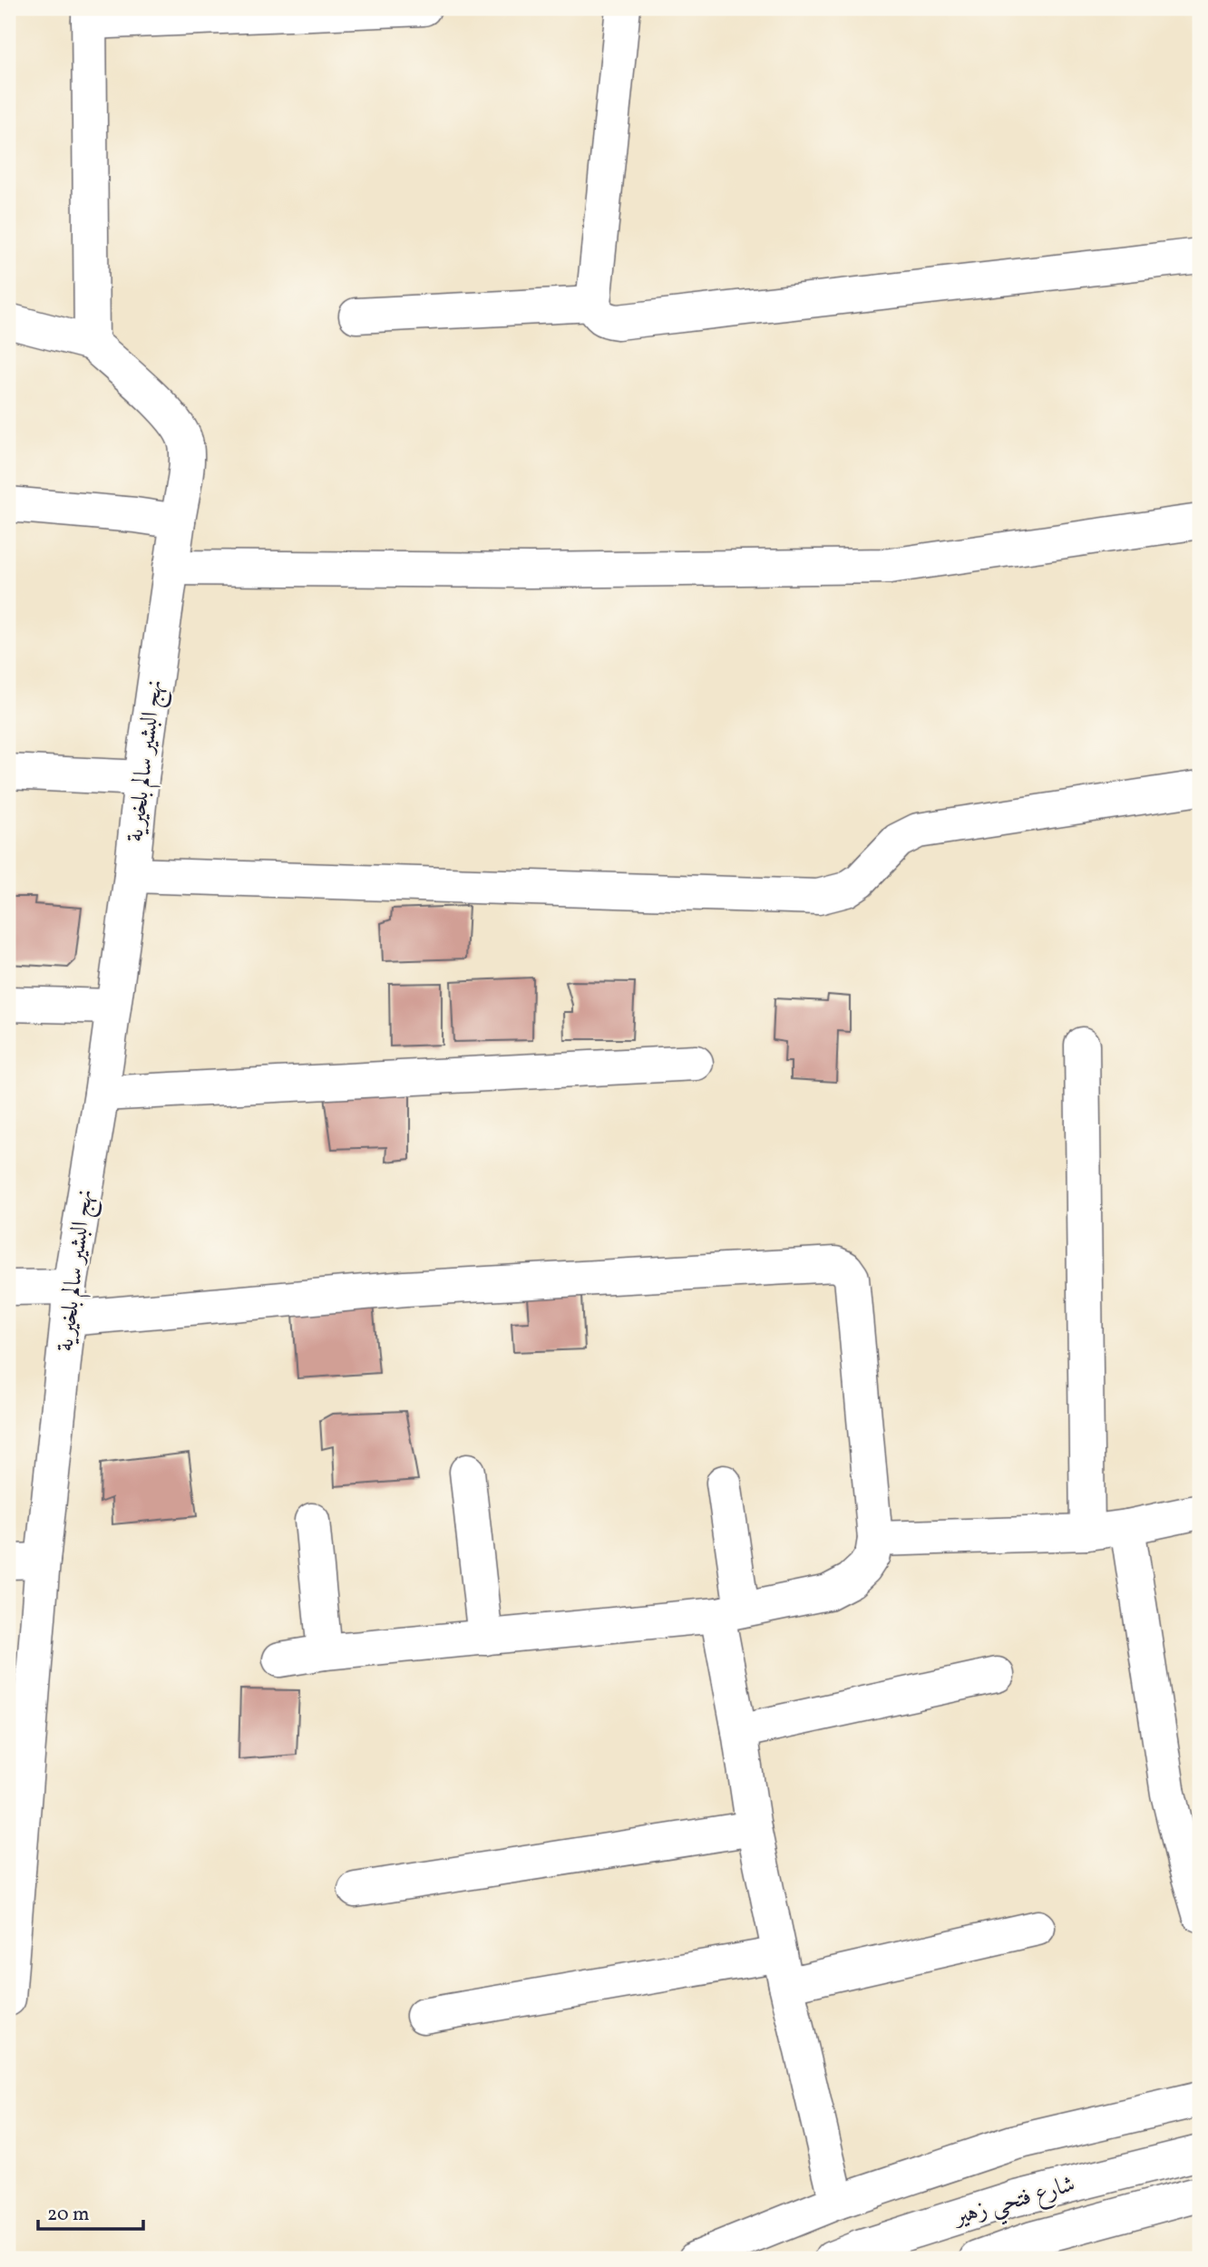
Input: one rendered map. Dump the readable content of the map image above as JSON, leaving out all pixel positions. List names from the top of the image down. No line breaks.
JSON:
{"streets":{"street":["نهج البشير سالم بلخيرية","شارع فتحي زهير"]},"scale_bar":"20 m"}
